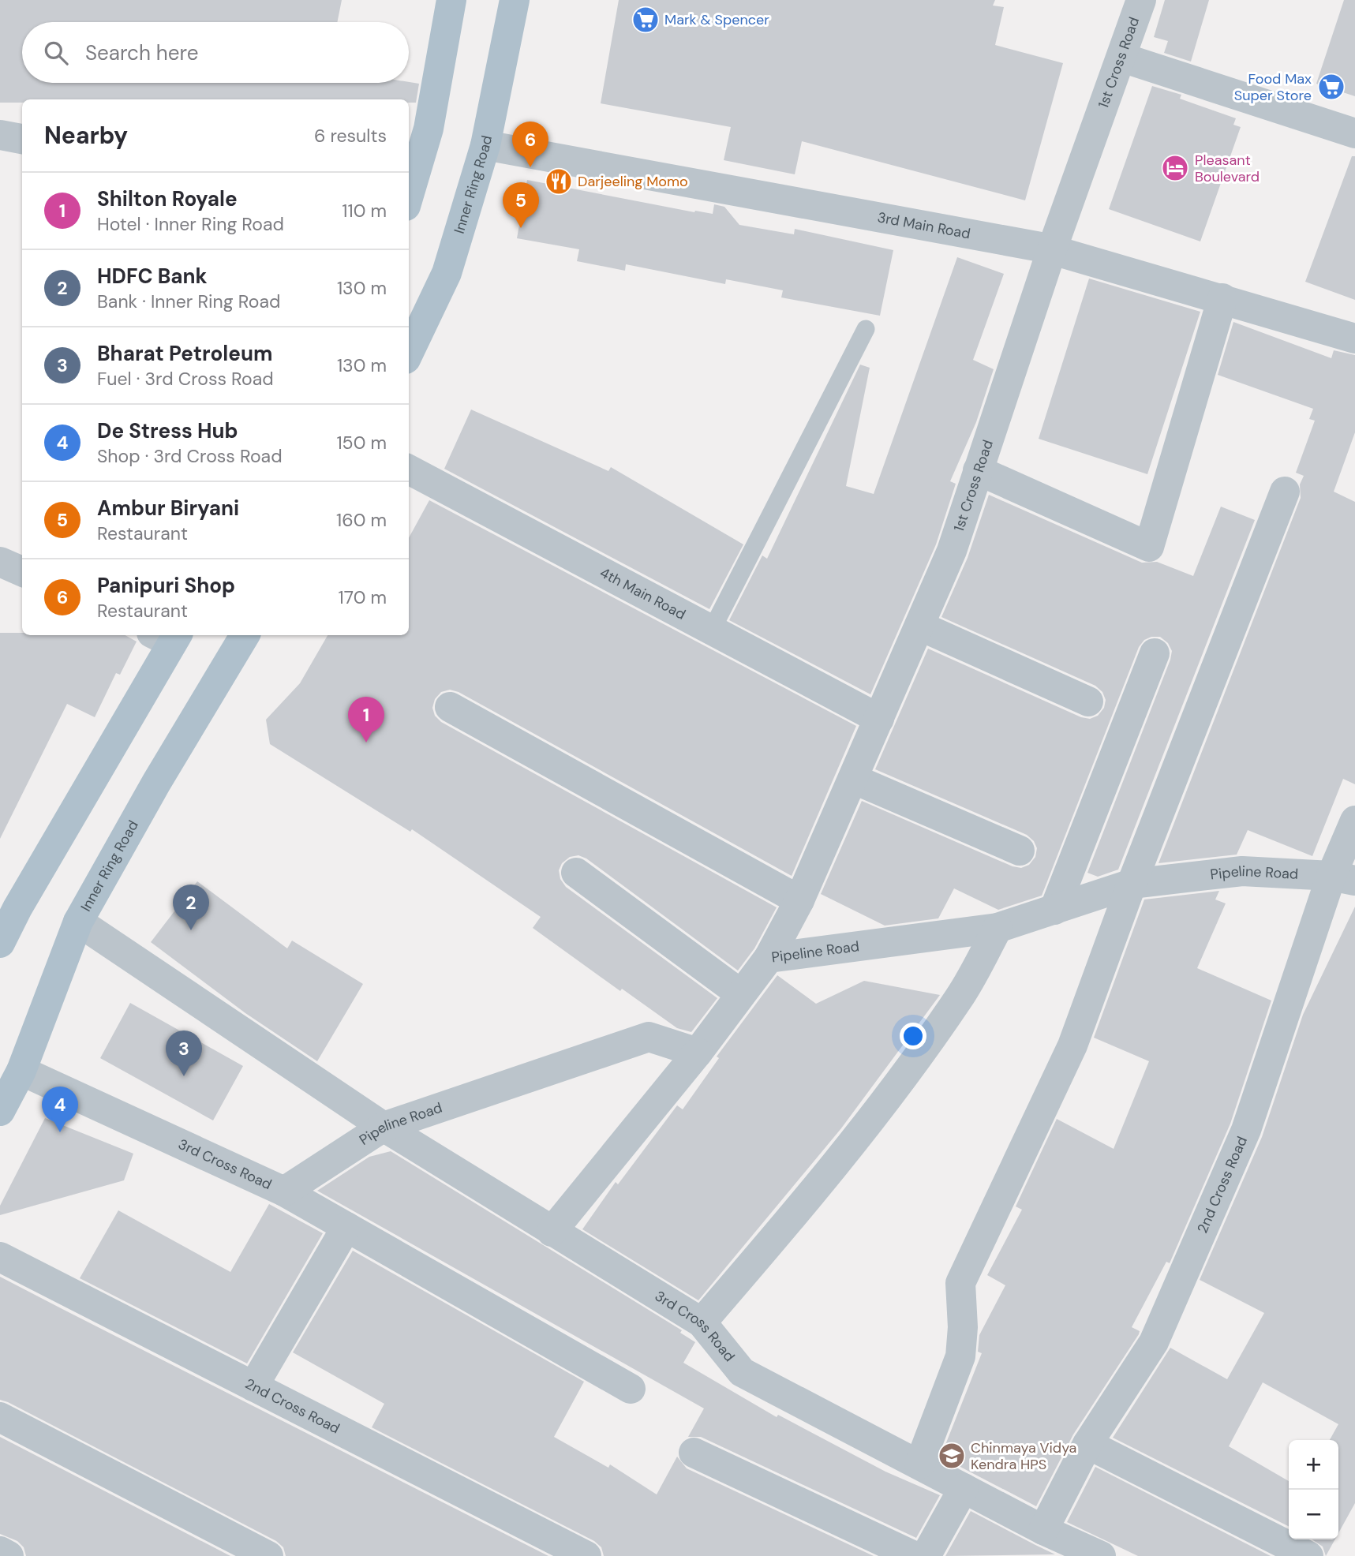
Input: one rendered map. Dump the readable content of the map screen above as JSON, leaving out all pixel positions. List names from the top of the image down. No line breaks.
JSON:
{"streets":{"main road":["Inner Ring Road"],"street":["1st Cross Road","3rd Main Road","4th Main Road","Pipeline Road","3rd Cross Road","2nd Cross Road"]},"crossings":[["1st Cross Road","3rd Main Road"],["1st Cross Road","4th Main Road"],["1st Cross Road","Pipeline Road"],["Inner Ring Road","3rd Main Road"],["Inner Ring Road","3rd Cross Road"],["Pipeline Road","3rd Cross Road"],["Pipeline Road","2nd Cross Road"],["3rd Cross Road","2nd Cross Road"]],"places":{"supermarket":["Mark & Spencer","Food Max Super Store"],"hotel":["Pleasant Boulevard"],"restaurant":["Darjeeling Momo"],"school or university":["Chinmaya Vidya Kendra HPS"]},"page":{"search":"Search here","heading":["Nearby","6 results"],"pins":["6","5","1","2","3","4"],"list":[{"mark":"1","name":"Shilton Royale","note":"Hotel · Inner Ring Road","value":"110 m"},{"mark":"2","name":"HDFC Bank","note":"Bank · Inner Ring Road","value":"130 m"},{"mark":"3","name":"Bharat Petroleum","note":"Fuel · 3rd Cross Road","value":"130 m"},{"mark":"4","name":"De Stress Hub","note":"Shop · 3rd Cross Road","value":"150 m"},{"mark":"5","name":"Ambur Biryani","note":"Restaurant","value":"160 m"},{"mark":"6","name":"Panipuri Shop","note":"Restaurant","value":"170 m"}],"map_buttons":["+","−"]}}
